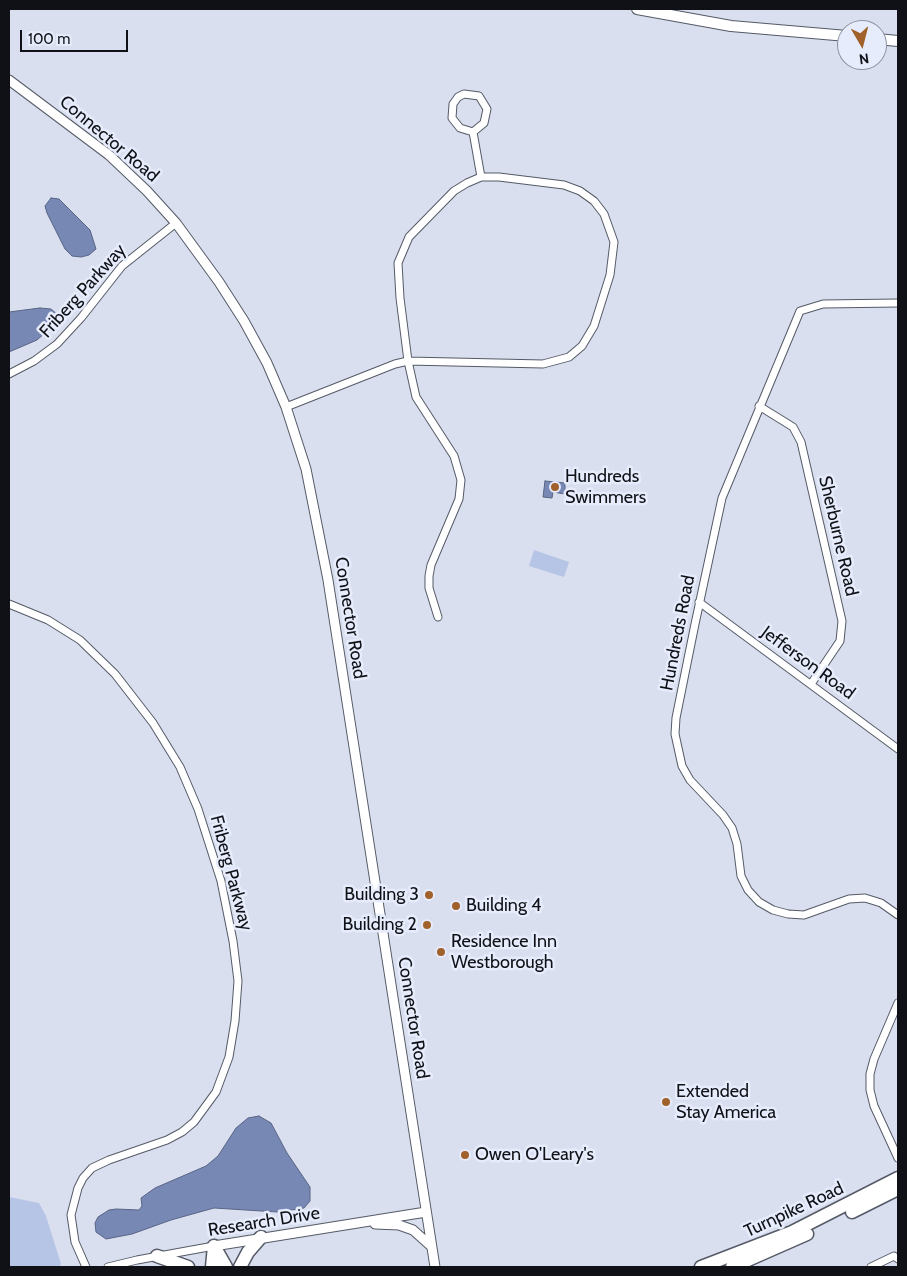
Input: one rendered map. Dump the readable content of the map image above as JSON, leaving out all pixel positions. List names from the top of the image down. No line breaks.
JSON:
{"streets":{"highway":["Turnpike Road"],"street":["Connector Road","Friberg Parkway","Sherburne Road","Hundreds Road","Jefferson Road","Research Drive"]},"crossings":[["Connector Road","Friberg Parkway"],["Connector Road","Research Drive"],["Sherburne Road","Hundreds Road"],["Sherburne Road","Jefferson Road"],["Hundreds Road","Jefferson Road"]],"places":["Hundreds Swimmers","Building 3","Building 4","Building 2","Residence Inn Westborough","Extended Stay America","Owen O'Leary's"],"scale_bar":"100 m","north":"bottom"}
